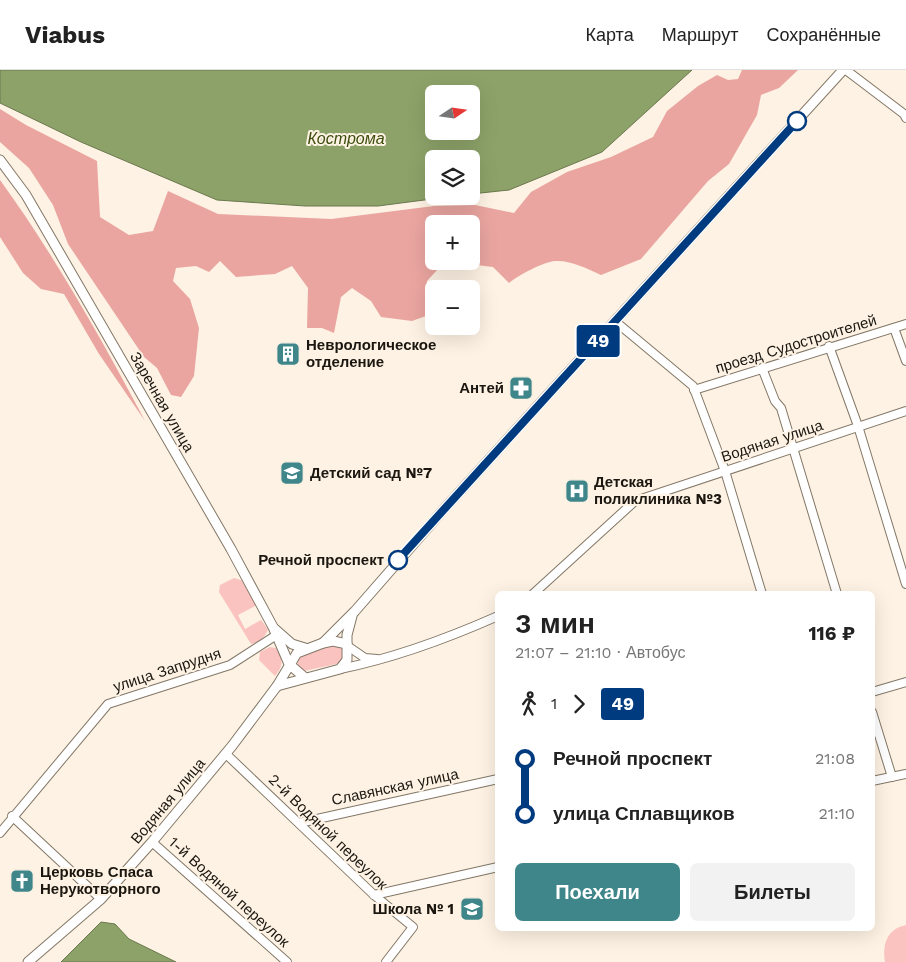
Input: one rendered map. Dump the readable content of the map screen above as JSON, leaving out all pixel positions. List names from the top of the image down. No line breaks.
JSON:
{"streets":{"street":["проезд Судостроителей","Заречная улица","Водяная улица","улица Запрудня","Славянская улица","2-й Водяной переулок","1-й Водяной переулок"]},"crossings":[["Заречная улица","Водяная улица"],["Заречная улица","улица Запрудня"],["Водяная улица","2-й Водяной переулок"],["Водяная улица","1-й Водяной переулок"],["Славянская улица","2-й Водяной переулок"]],"water":["Кострома"],"places":{"building":["Неврологическое отделение"],"pharmacy":["Антей"],"school or university":["Детский сад №7","Школа № 1"],"hospital":["Детская поликлиника №3"],"other":["Речной проспект"],"church":["Церковь Спаса Нерукотворного"]},"lines":["bus line 49"],"north":"right","page":{"header":"Viabus","nav":["Карта","Маршрут","Сохранённые"],"on_map":"49","map_buttons":["+","−"],"heading":["3 мин","21:07 – 21:10 · Автобус","116 ₽"],"legs":["1","49"],"list":[{"name":"Речной проспект","value":"21:08"},{"name":"улица Сплавщиков","value":"21:10"}],"buttons":["Поехали","Билеты"]}}
